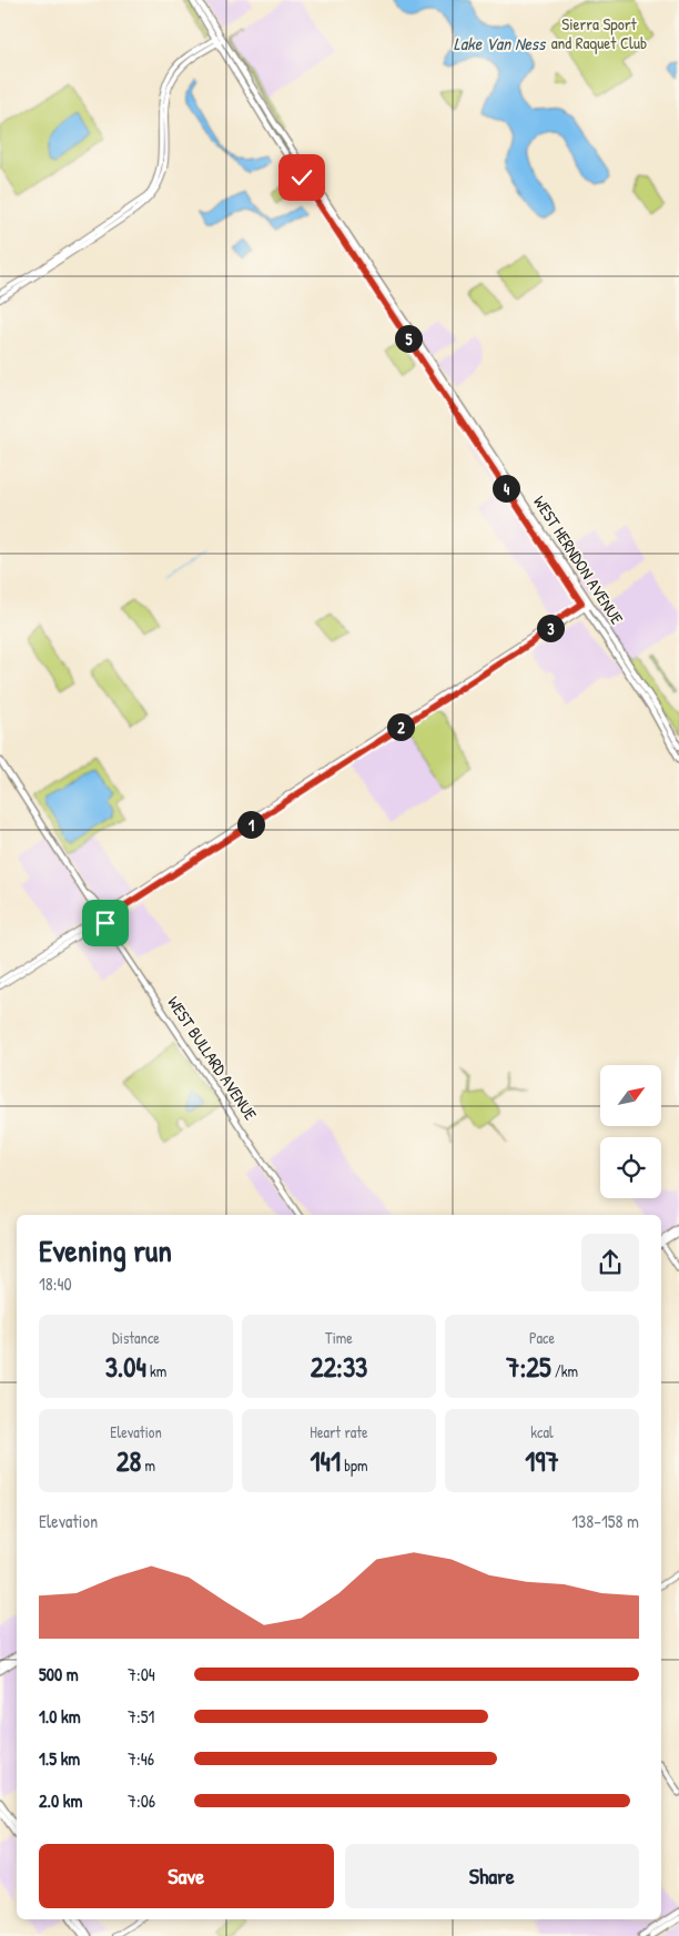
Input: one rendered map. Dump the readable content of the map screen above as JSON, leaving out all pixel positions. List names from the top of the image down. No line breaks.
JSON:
{"streets":{"main road":["WEST HERNDON AVENUE","WEST BULLARD AVENUE"]},"water":["Lake Van Ness"],"parks":["Sierra Sport and Raquet Club"],"north":"top right","page":{"pins":["5","4","3","2","1"],"heading":["Evening run","18:40"],"stats":[["Distance","3.04 km"],["Time","22:33"],["Pace","7:25 /km"],["Elevation","28 m"],["Heart rate","141 bpm"],["kcal","197"]],"chart":["Elevation","138–158 m"],"list":[{"name":"500 m","note":"7:04"},{"name":"1.0 km","note":"7:51"},{"name":"1.5 km","note":"7:46"},{"name":"2.0 km","note":"7:06"}],"buttons":["Save","Share"]}}
